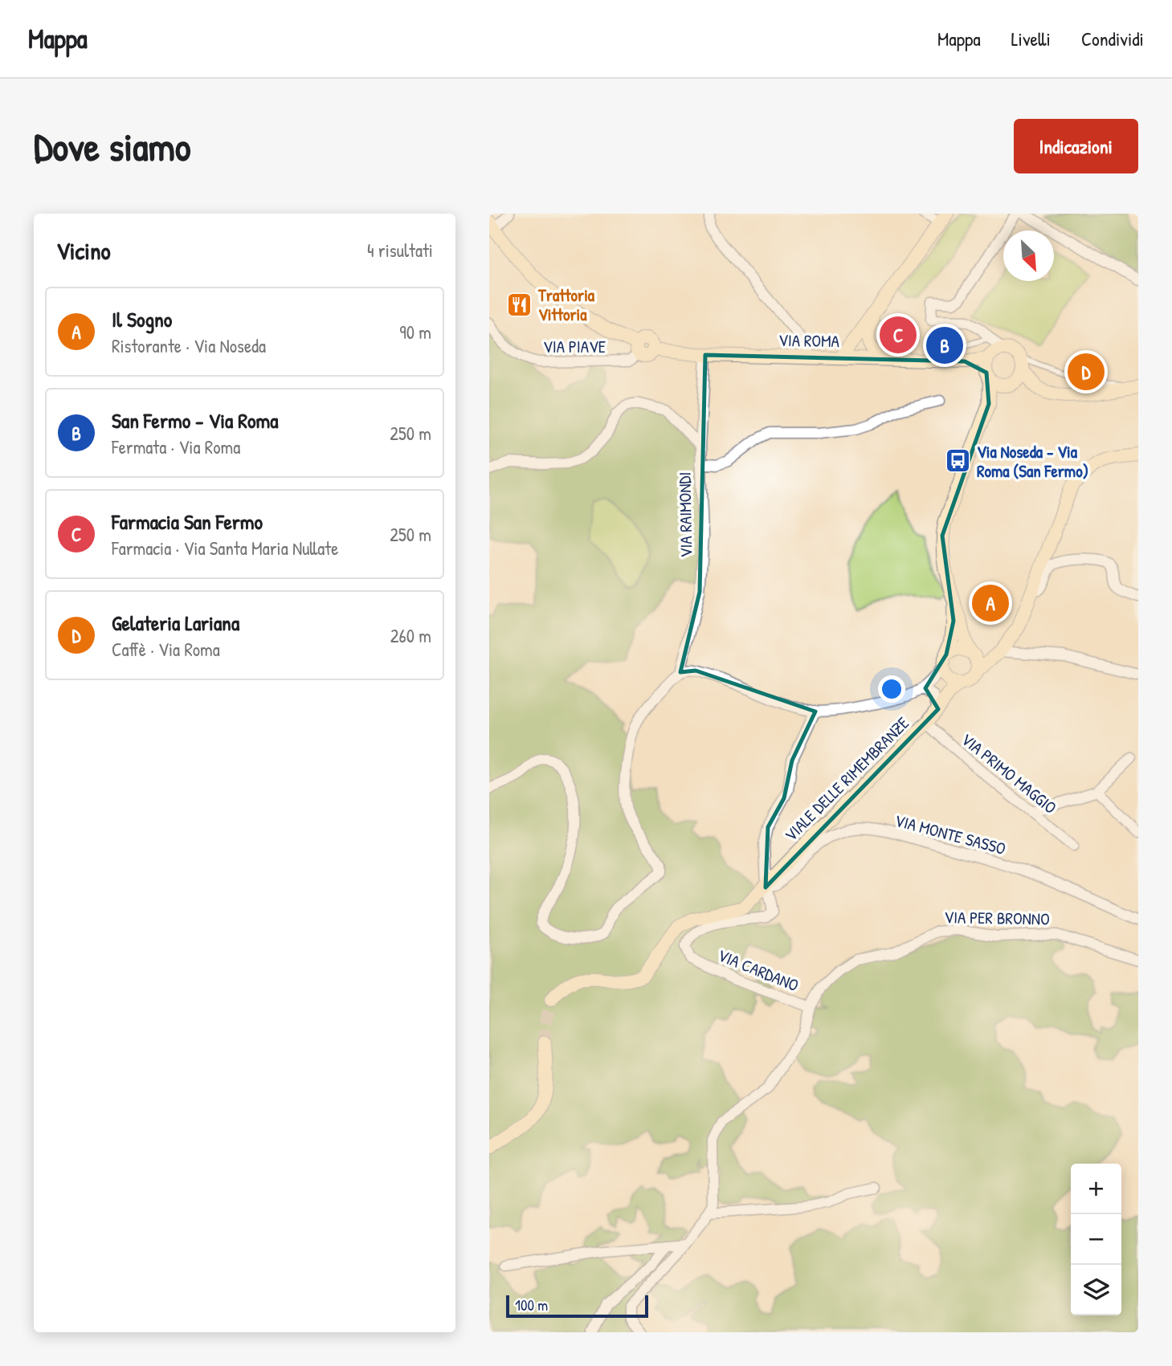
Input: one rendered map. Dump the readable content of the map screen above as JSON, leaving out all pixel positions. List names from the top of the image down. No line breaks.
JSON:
{"streets":{"main road":["VIA ROMA","VIALE DELLE RIMEMBRANZE"],"street":["VIA PIAVE","VIA RAIMONDI","VIA PRIMO MAGGIO","VIA MONTE SASSO","VIA PER BRONNO","VIA CARDANO"]},"crossings":[["VIA ROMA","VIA PIAVE"],["VIA ROMA","VIA RAIMONDI"],["VIA PRIMO MAGGIO","VIALE DELLE RIMEMBRANZE"],["VIALE DELLE RIMEMBRANZE","VIA MONTE SASSO"],["VIALE DELLE RIMEMBRANZE","VIA CARDANO"],["VIA MONTE SASSO","VIA CARDANO"],["VIA PER BRONNO","VIA CARDANO"]],"places":{"restaurant":["Trattoria Vittoria"],"bus stop":["Via Noseda - Via Roma (San Fermo)"]},"scale_bar":"100 m","north":"bottom right","page":{"header":"Mappa","nav":["Mappa","Livelli","Condividi"],"buttons":"Indicazioni","title":"Dove siamo","heading":["Vicino","4 risultati"],"list":[{"mark":"A","name":"Il Sogno","note":"Ristorante · Via Noseda","value":"90 m"},{"mark":"B","name":"San Fermo - Via Roma","note":"Fermata · Via Roma","value":"250 m"},{"mark":"C","name":"Farmacia San Fermo","note":"Farmacia · Via Santa Maria Nullate","value":"250 m"},{"mark":"D","name":"Gelateria Lariana","note":"Caffè · Via Roma","value":"260 m"}],"pins":["C","B","D","A"],"map_buttons":["+","−"],"scale":"100 m"}}
